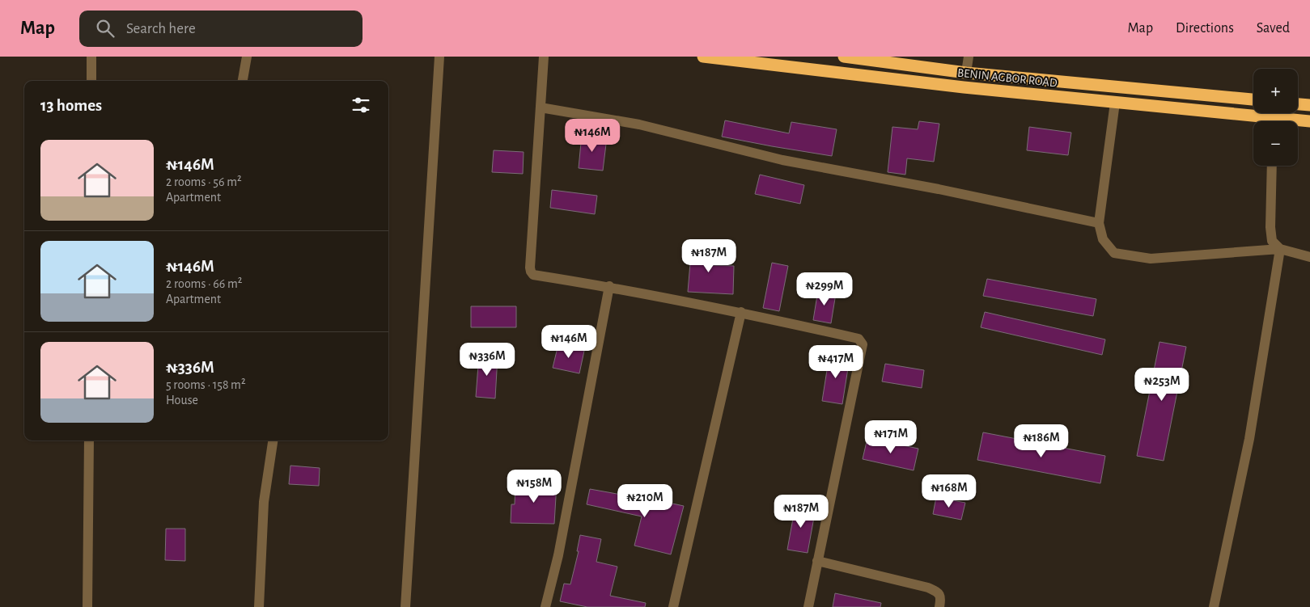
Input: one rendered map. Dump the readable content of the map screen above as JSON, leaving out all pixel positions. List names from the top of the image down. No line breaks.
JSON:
{"streets":{"highway":["BENIN AGBOR ROAD"]},"page":{"header":"Map","search":"Search here","nav":["Map","Directions","Saved"],"map_buttons":["+","−"],"heading":"13 homes","price":["₦146M","₦187M","₦299M","₦146M","₦336M","₦417M","₦253M","₦171M","₦186M","₦158M","₦168M","₦210M","₦187M"],"list":[{"name":"₦146M","note":"2 rooms · 56 m² · Apartment"},{"name":"₦146M","note":"2 rooms · 66 m² · Apartment"},{"name":"₦336M","note":"5 rooms · 158 m² · House"}]}}
